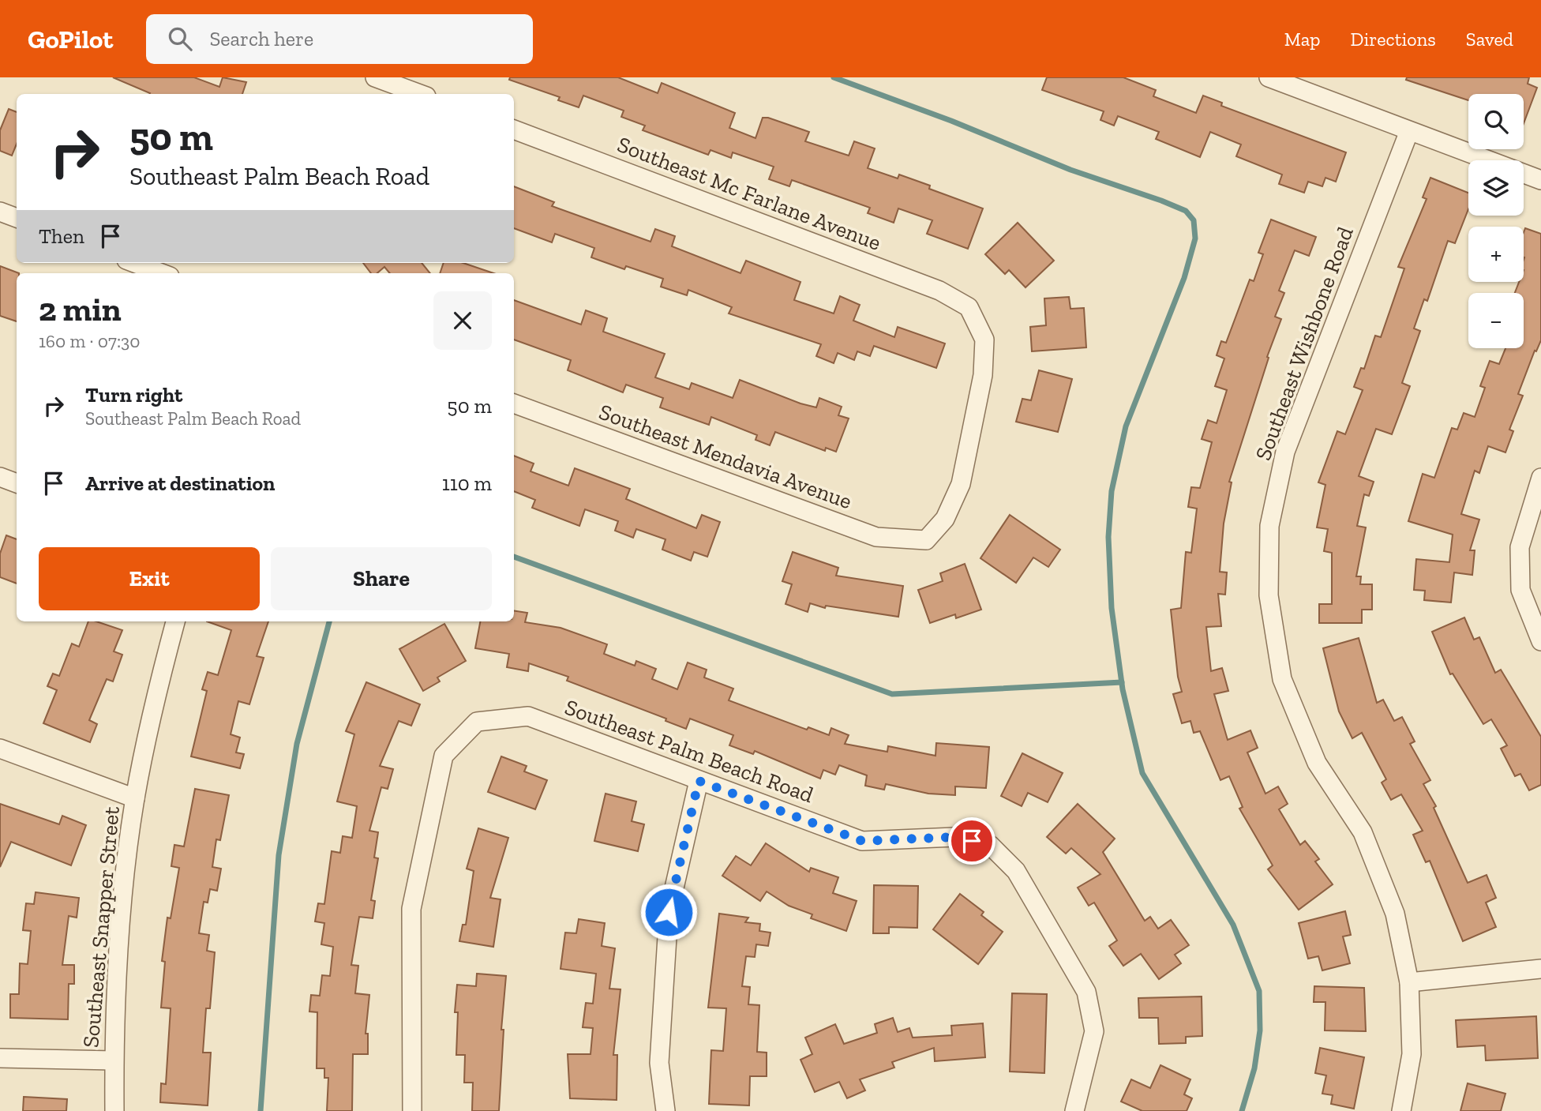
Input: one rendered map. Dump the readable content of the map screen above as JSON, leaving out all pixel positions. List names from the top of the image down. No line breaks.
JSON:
{"streets":{"street":["Southeast Mc Farlane Avenue","Southeast Wishbone Road","Southeast Mendavia Avenue","Southeast Palm Beach Road","Southeast Snapper Street"]},"crossings":[["Southeast Mc Farlane Avenue","Southeast Mendavia Avenue"]],"page":{"header":"GoPilot","search":"Search here","nav":["Map","Directions","Saved"],"map_buttons":["+","−"],"turn":["50 m","Southeast Palm Beach Road"],"then":"Then","heading":["2 min","160 m · 07:30"],"list":[{"name":"Turn right","note":"Southeast Palm Beach Road","value":"50 m"},{"name":"Arrive at destination","value":"110 m"}],"buttons":["Exit","Share"]}}
